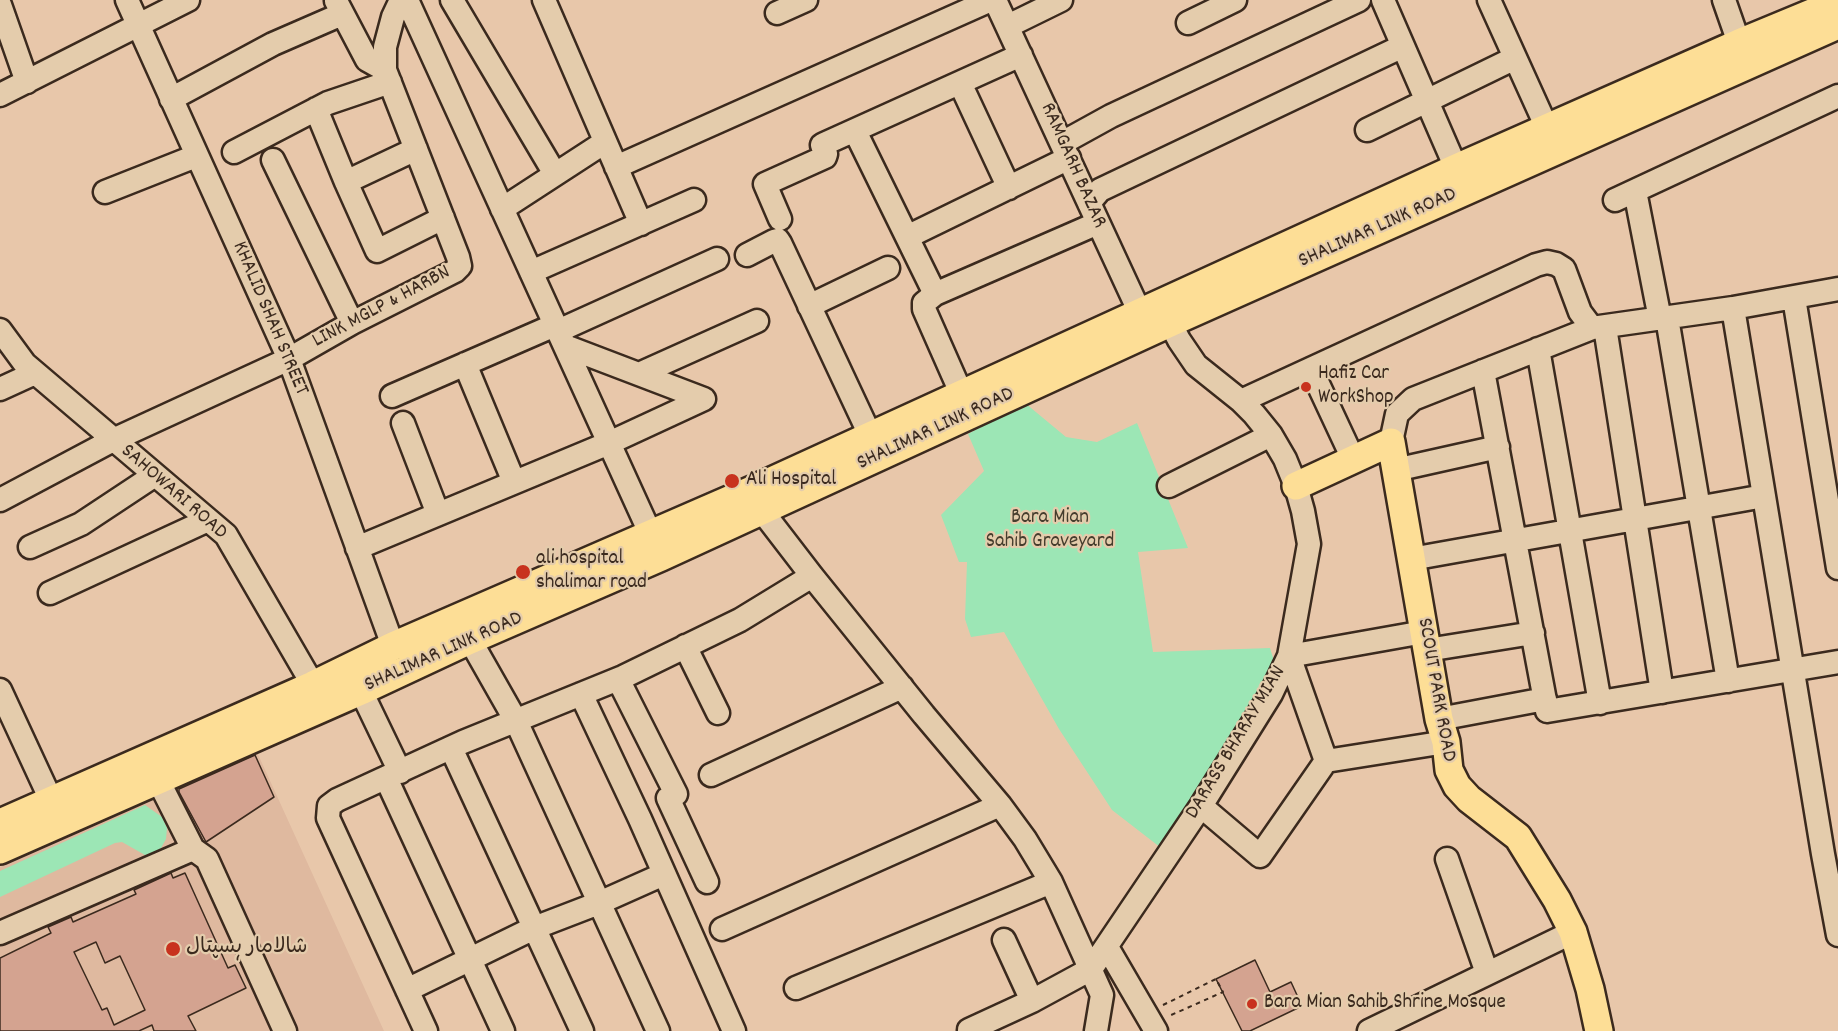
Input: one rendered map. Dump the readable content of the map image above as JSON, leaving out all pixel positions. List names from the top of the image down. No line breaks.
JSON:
{"streets":{"main road":["SHALIMAR LINK ROAD","SCOUT PARK ROAD"],"street":["RAMGARH BAZAR","LINK MGLP & HARBN","KHALID SHAH STREET","SAHOWARI ROAD","DARASS BHARAY MIAN"]},"crossings":[["RAMGARH BAZAR","SHALIMAR LINK ROAD"],["RAMGARH BAZAR","DARASS BHARAY MIAN"],["SHALIMAR LINK ROAD","KHALID SHAH STREET"],["SHALIMAR LINK ROAD","SAHOWARI ROAD"],["SHALIMAR LINK ROAD","DARASS BHARAY MIAN"],["LINK MGLP & HARBN","KHALID SHAH STREET"],["LINK MGLP & HARBN","SAHOWARI ROAD"]],"parks":["Bara Mian Sahib Graveyard"],"places":["Hafiz Car WorkShop","Ali Hospital","ali hospital shalimar road","شالامار ہسپتال","Bara Mian Sahib Shrine Mosque"]}
